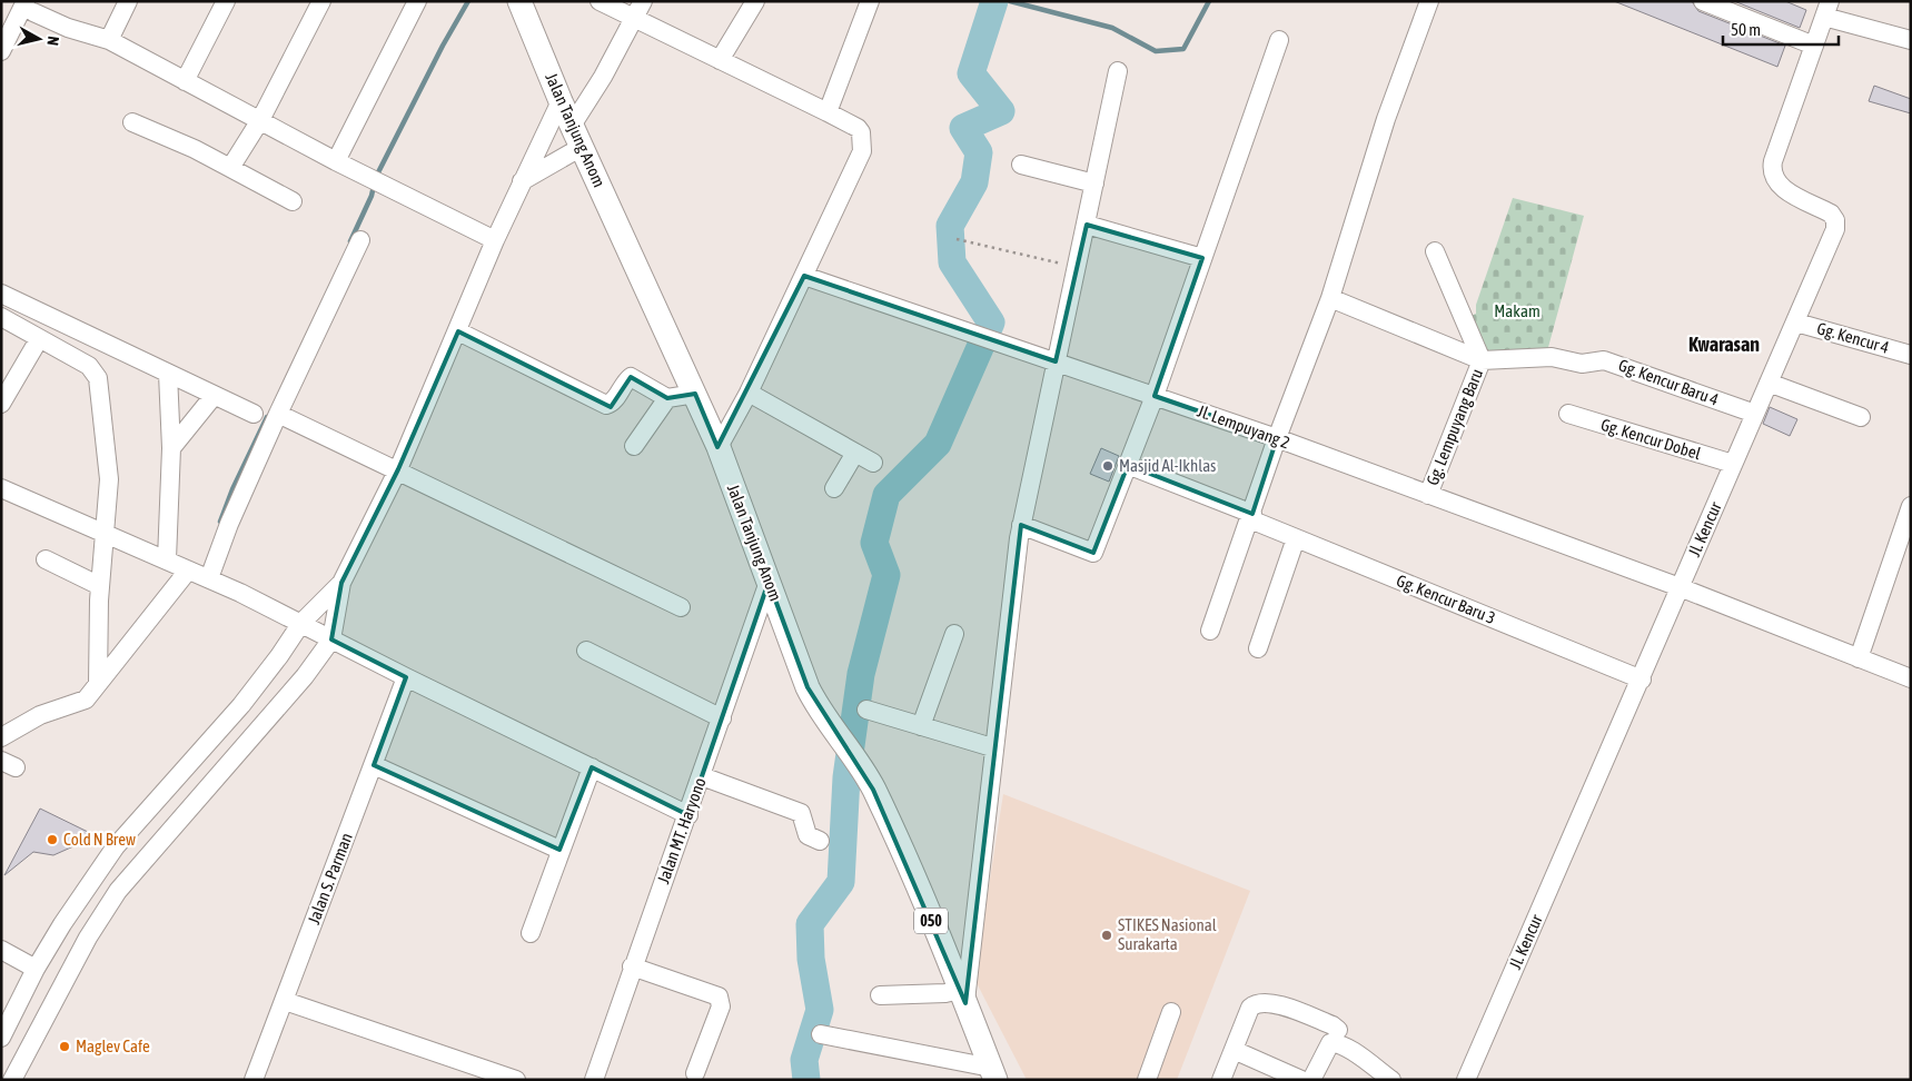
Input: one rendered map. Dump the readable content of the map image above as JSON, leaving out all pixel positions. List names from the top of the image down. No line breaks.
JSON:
{"streets":{"main road":["Jalan Tanjung Anom","050"],"street":["Gg. Kencur 4","Gg. Kencur Baru 4","Jl. Lempuyang 2","Gg. Lempuyang Baru","Gg. Kencur Dobel","Jl. Kencur","Gg. Kencur Baru 3","Jalan MT. Haryono","Jalan S. Parman"]},"crossings":[["Jalan Tanjung Anom","Jalan MT. Haryono"],["Gg. Kencur 4","Jl. Kencur"],["Gg. Kencur Baru 4","Gg. Lempuyang Baru"],["Gg. Kencur Baru 4","Jl. Kencur"],["Jl. Lempuyang 2","Gg. Lempuyang Baru"],["Jl. Lempuyang 2","Jl. Kencur"],["Gg. Kencur Dobel","Jl. Kencur"],["Jl. Kencur","Gg. Kencur Baru 3"]],"districts":["Kwarasan"],"parks":["Makam"],"places":["Masjid Al-Ikhlas","Cold N Brew","STIKES Nasional Surakarta","Maglev Cafe"],"scale_bar":"50 m","north":"right"}
